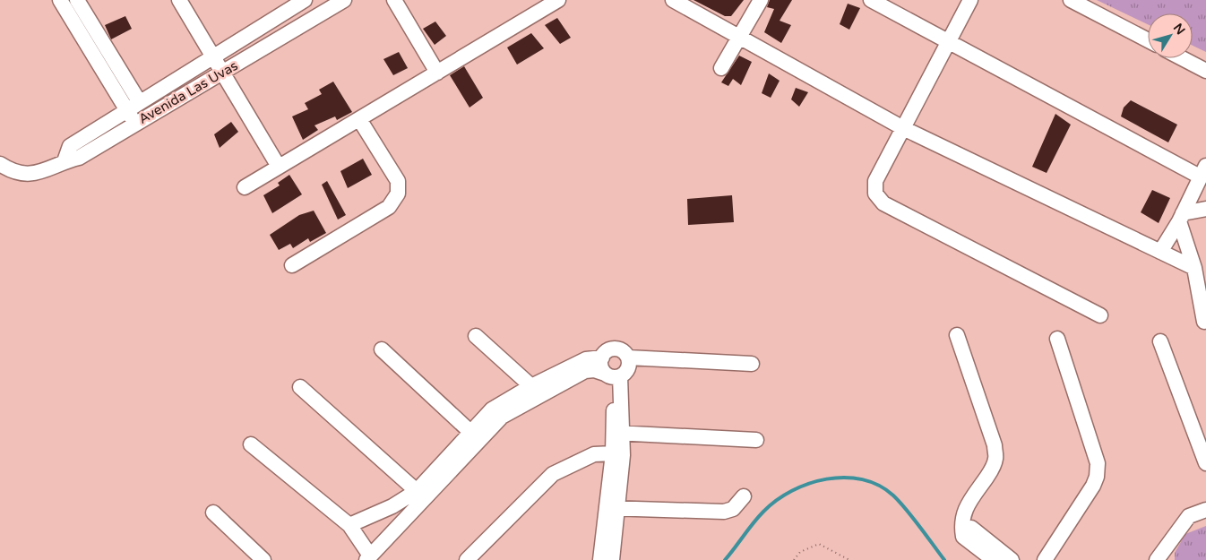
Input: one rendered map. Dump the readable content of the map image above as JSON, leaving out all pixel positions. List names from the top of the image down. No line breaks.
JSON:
{"streets":{"street":["Avenida Las Uvas"]},"north":"top right"}
